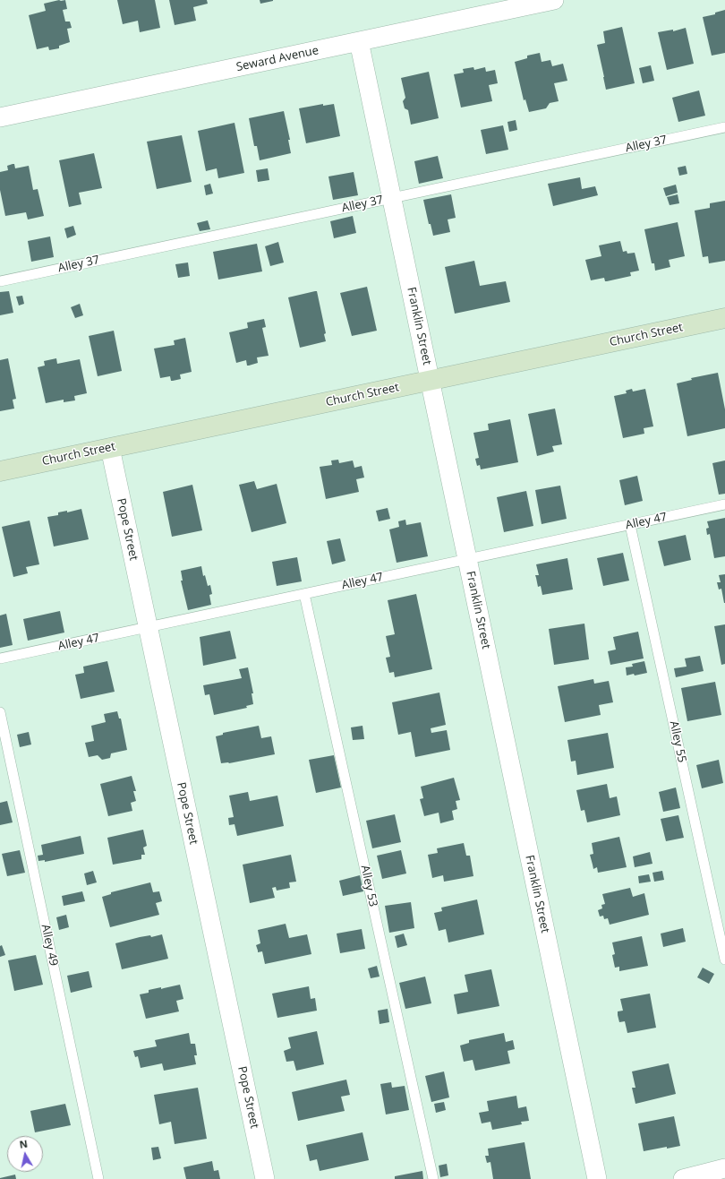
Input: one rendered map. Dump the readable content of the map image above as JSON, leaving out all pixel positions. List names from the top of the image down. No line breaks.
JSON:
{"streets":{"main road":["Church Street"],"street":["Seward Avenue","Franklin Street","Pope Street"],"lane":["Alley 37","Alley 47","Alley 55","Alley 53","Alley 49"]},"crossings":[["Seward Avenue","Franklin Street"],["Alley 37","Franklin Street"],["Franklin Street","Church Street"],["Franklin Street","Alley 47"],["Church Street","Pope Street"],["Alley 47","Pope Street"],["Alley 47","Alley 55"],["Alley 47","Alley 53"]],"north":"top"}
